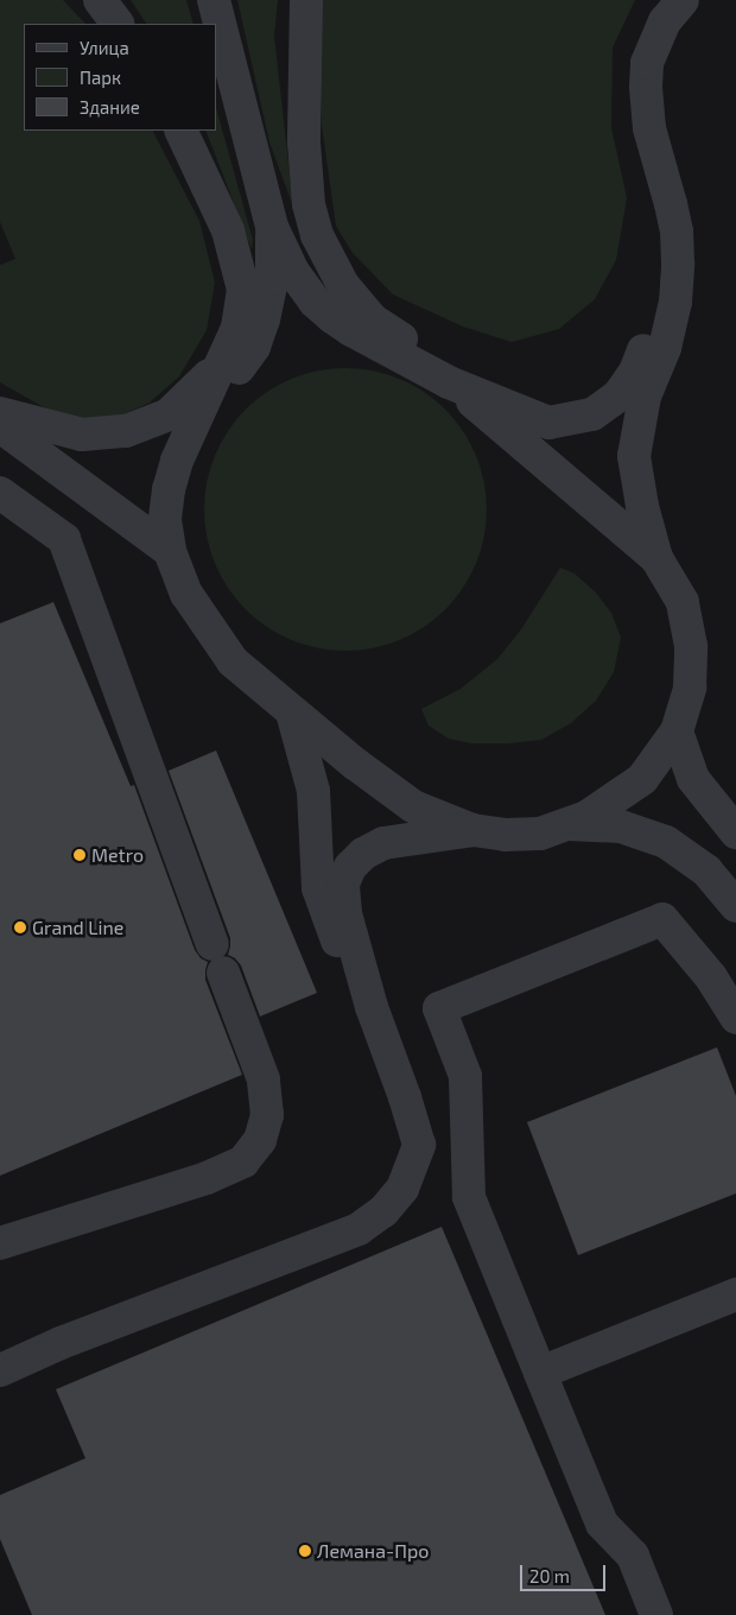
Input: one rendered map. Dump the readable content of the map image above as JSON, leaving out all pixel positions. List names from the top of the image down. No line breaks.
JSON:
{"places":["Metro","Grand Line","Лемана-Про"],"legend":["Улица","Парк","Здание"],"scale_bar":"20 m"}
